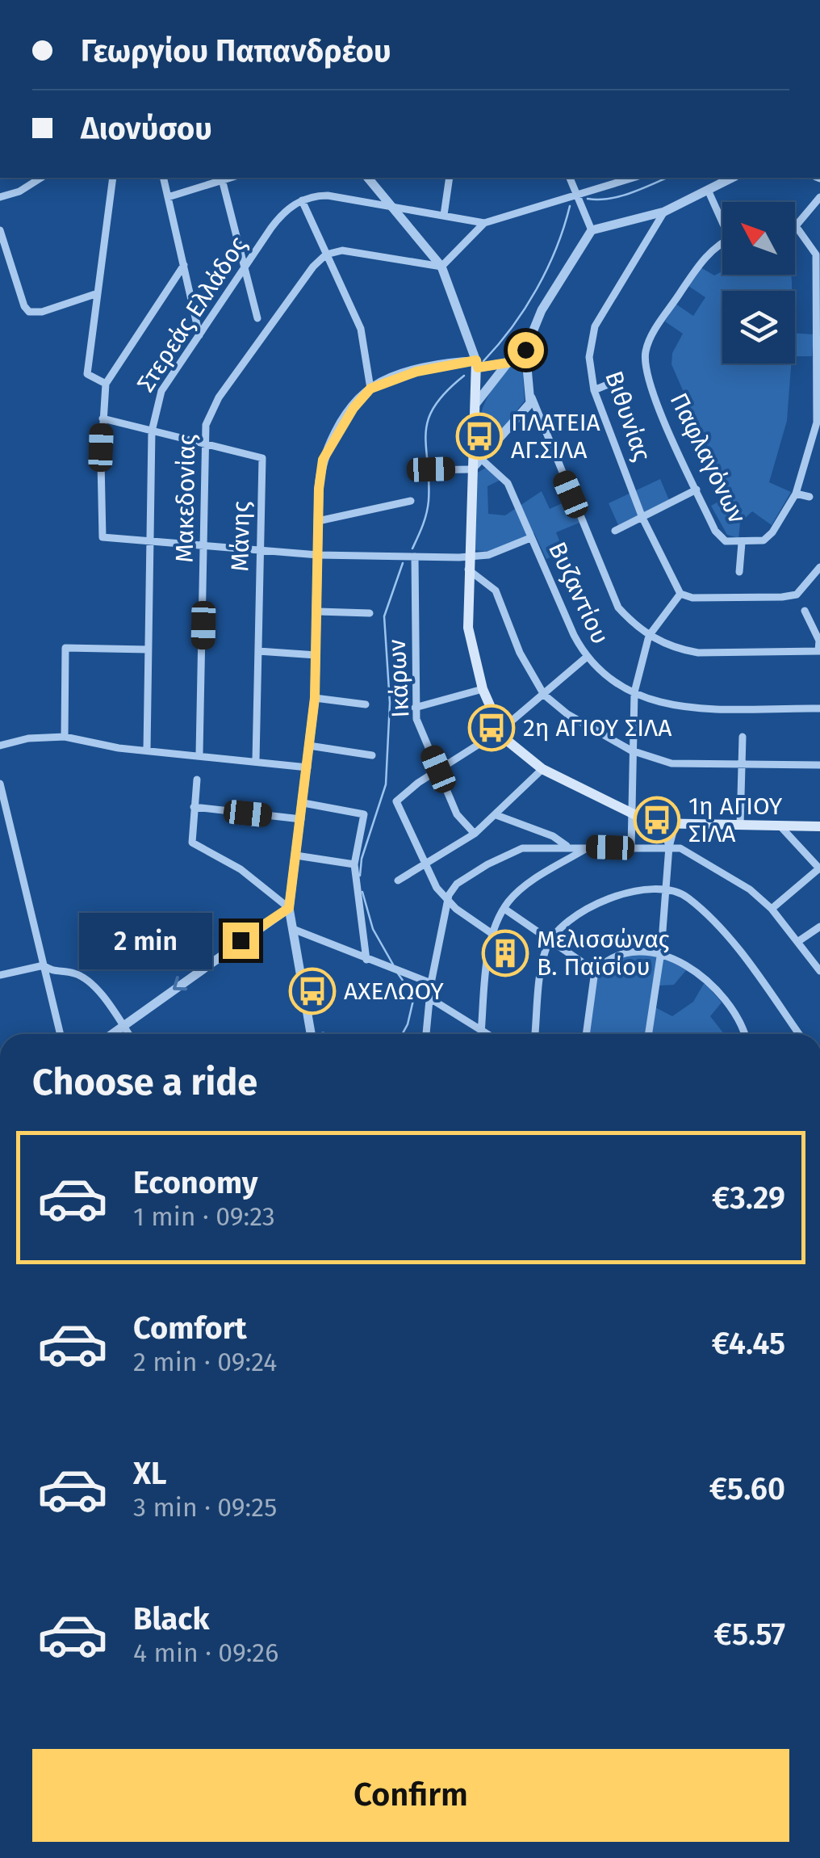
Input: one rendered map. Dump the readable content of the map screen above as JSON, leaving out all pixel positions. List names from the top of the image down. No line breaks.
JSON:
{"streets":{"street":["Στερεάς Ελλάδος","Βιθυνίας","Παφλαγόνων","Μακεδονίας","Μάνης","Βυζαντίου","Ικάρων"]},"crossings":[["Μακεδονίας","Μάνης"]],"places":{"bus stop":["ΠΛΑΤΕΙΑ ΑΓ.ΣΙΛΑ","2η ΑΓΙΟΥ ΣΙΛΑ","1η ΑΓΙΟΥ ΣΙΛΑ","ΑΧΕΛΩΟΥ"],"building":["Μελισσώνας B. Παϊσίου"]},"north":"top left","page":{"banner":["Γεωργίου Παπανδρέου","Διονύσου"],"bubble":"2 min","heading":"Choose a ride","list":[{"name":"Economy","note":"1 min · 09:23","value":"€3.29"},{"name":"Comfort","note":"2 min · 09:24","value":"€4.45"},{"name":"XL","note":"3 min · 09:25","value":"€5.60"},{"name":"Black","note":"4 min · 09:26","value":"€5.57"}],"buttons":"Confirm"}}
